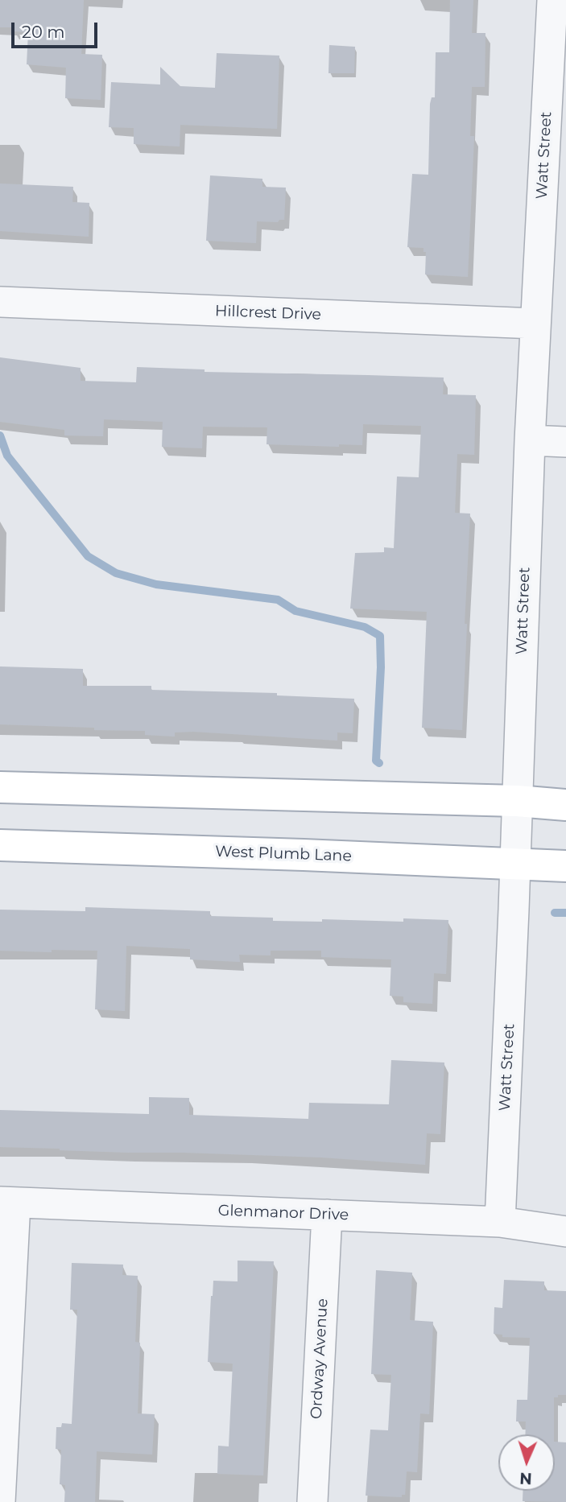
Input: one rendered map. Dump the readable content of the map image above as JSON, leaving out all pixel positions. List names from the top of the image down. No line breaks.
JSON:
{"streets":{"main road":["West Plumb Lane"],"street":["Watt Street","Hillcrest Drive","Glenmanor Drive","Ordway Avenue"]},"crossings":[["Watt Street","Hillcrest Drive"],["Watt Street","West Plumb Lane"],["Watt Street","Glenmanor Drive"],["Glenmanor Drive","Ordway Avenue"]],"scale_bar":"20 m","north":"bottom"}
